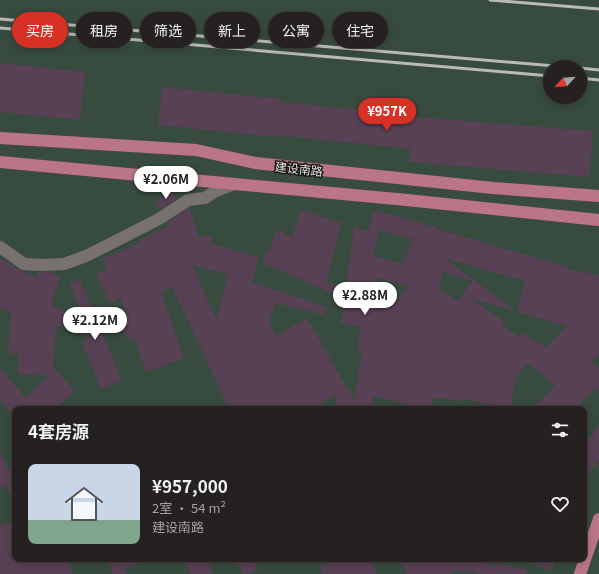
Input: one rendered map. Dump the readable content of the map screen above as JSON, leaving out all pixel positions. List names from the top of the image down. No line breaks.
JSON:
{"streets":{"main road":["建设南路"]},"north":"bottom left","page":{"chip":["买房","租房","筛选","新上","公寓","住宅"],"price":["¥957K","¥2.06M","¥2.88M","¥2.12M"],"heading":"4套房源","list":[{"name":"¥957,000","note":"2室 · 54 m² · 建设南路"}]}}
